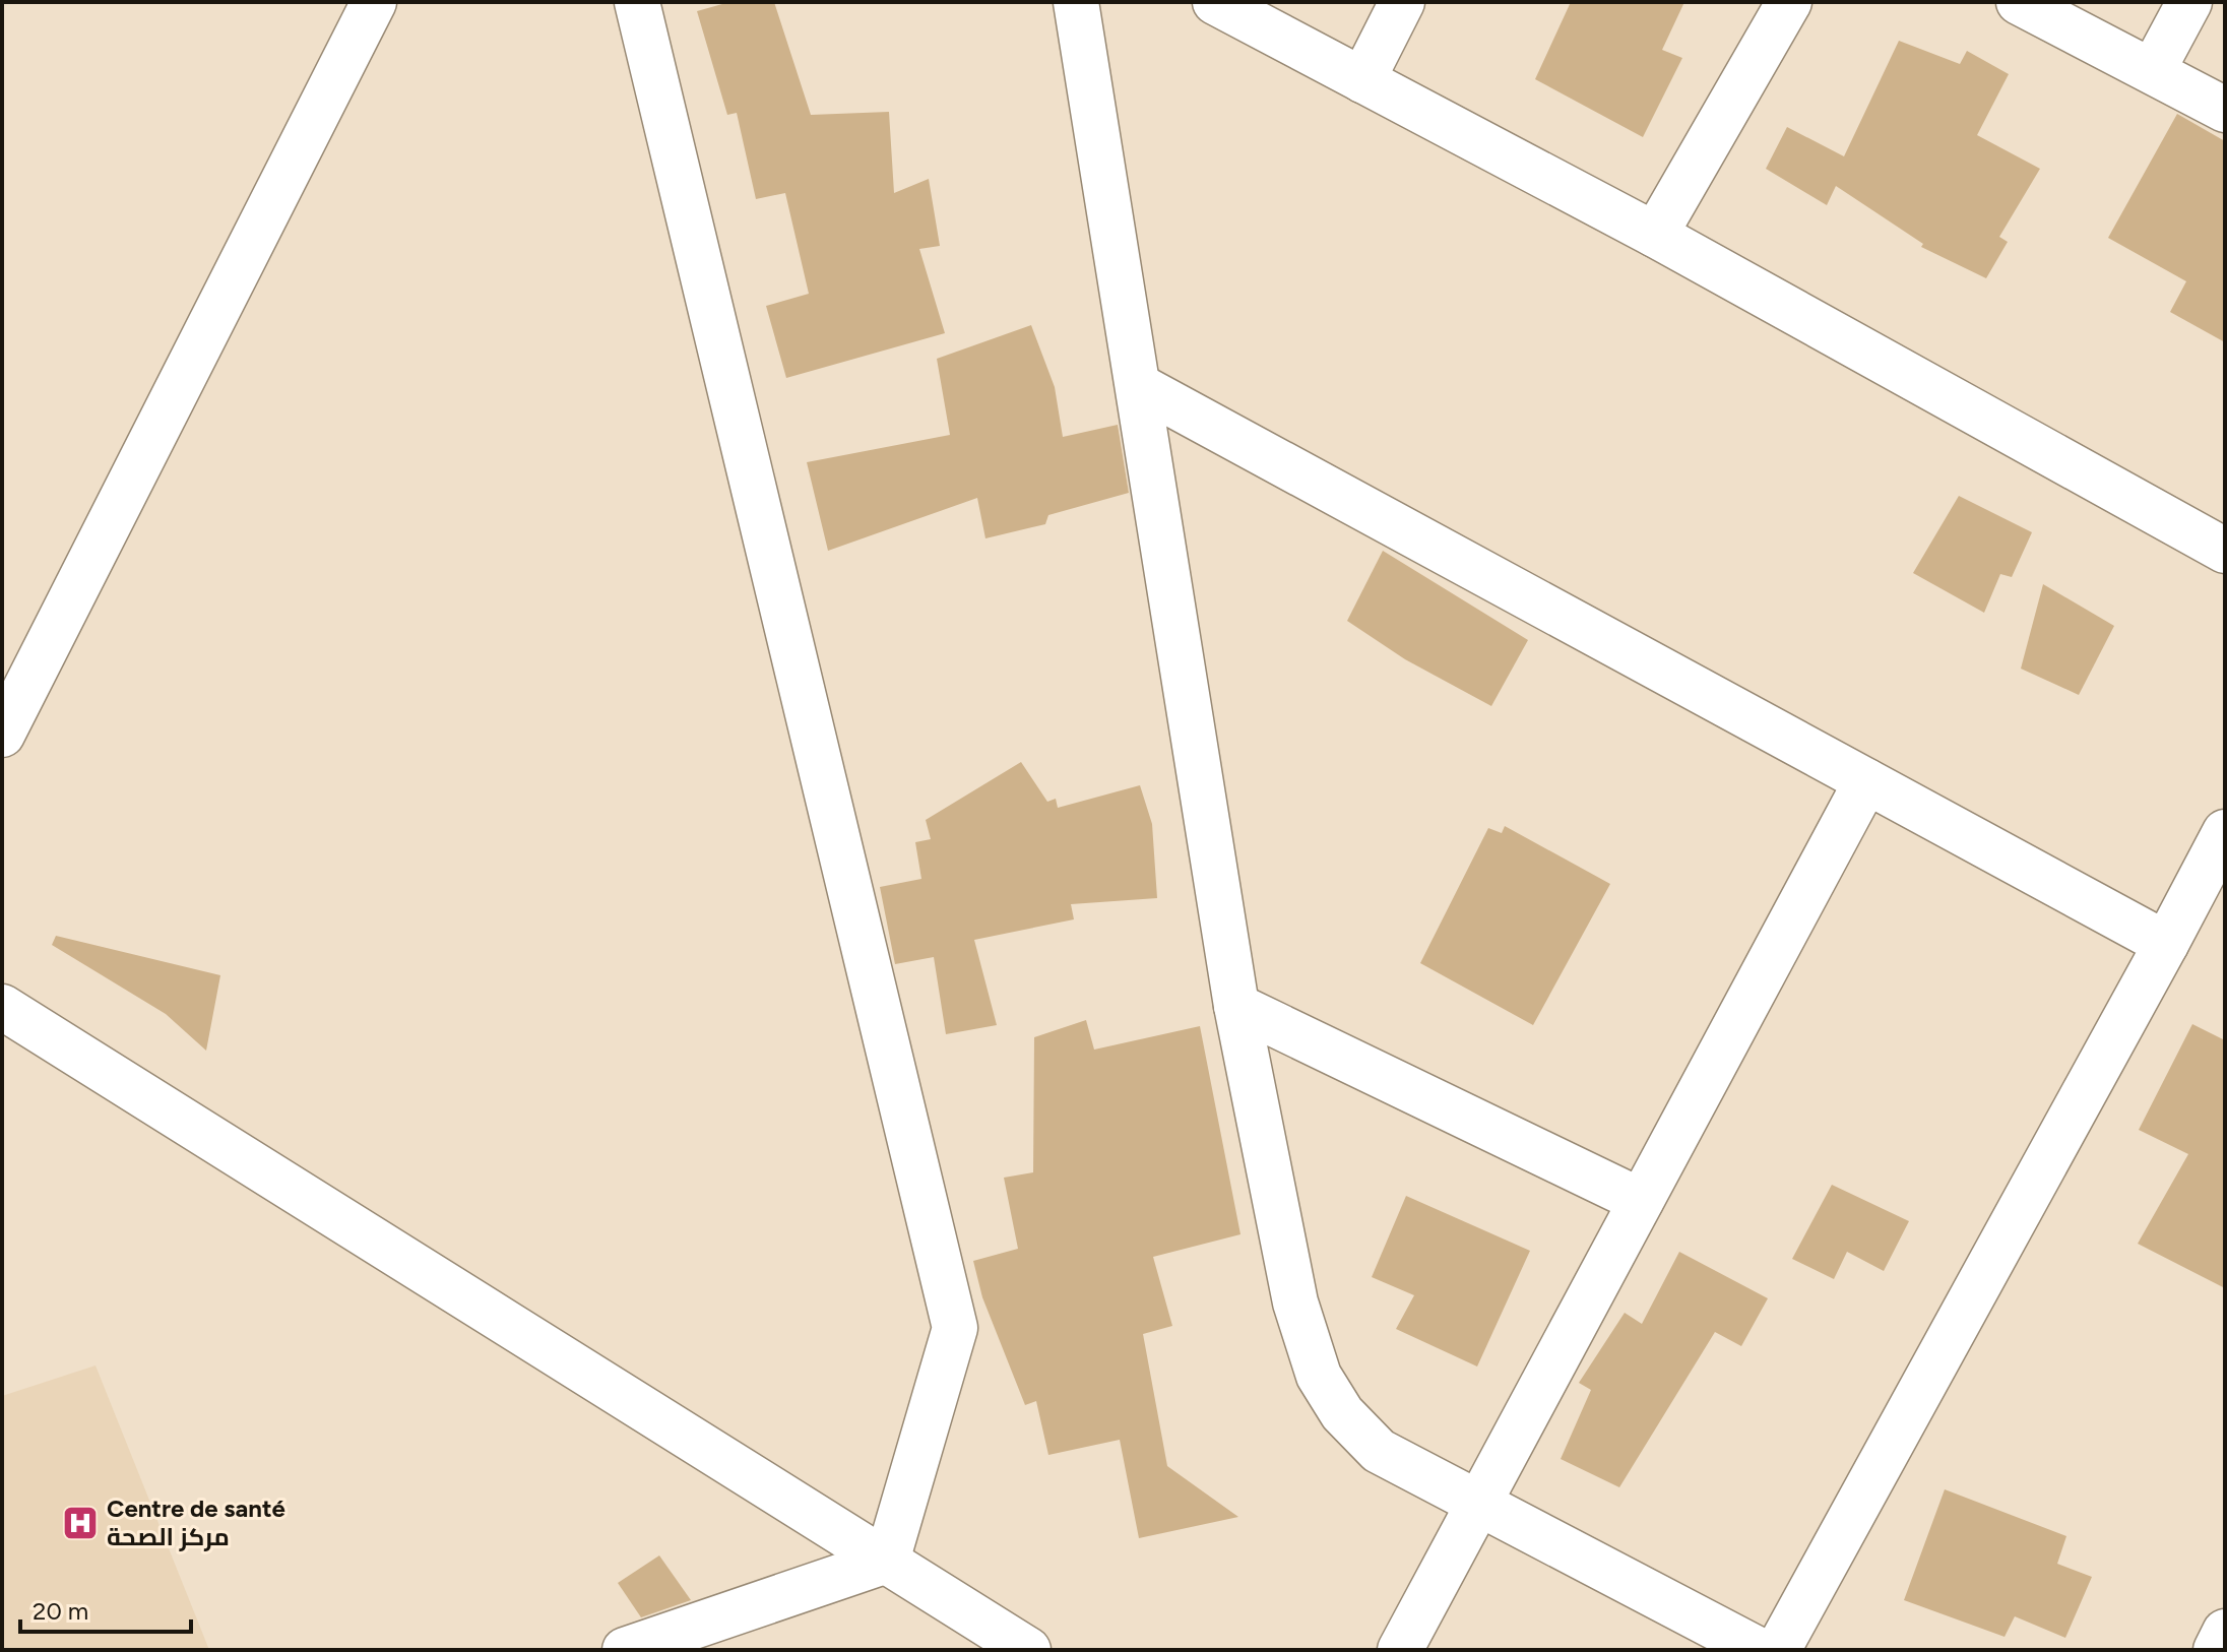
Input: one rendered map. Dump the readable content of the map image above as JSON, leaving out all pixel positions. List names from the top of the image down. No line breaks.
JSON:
{"places":{"hospital":["Centre de santé مركز الصحة"]},"scale_bar":"20 m"}
